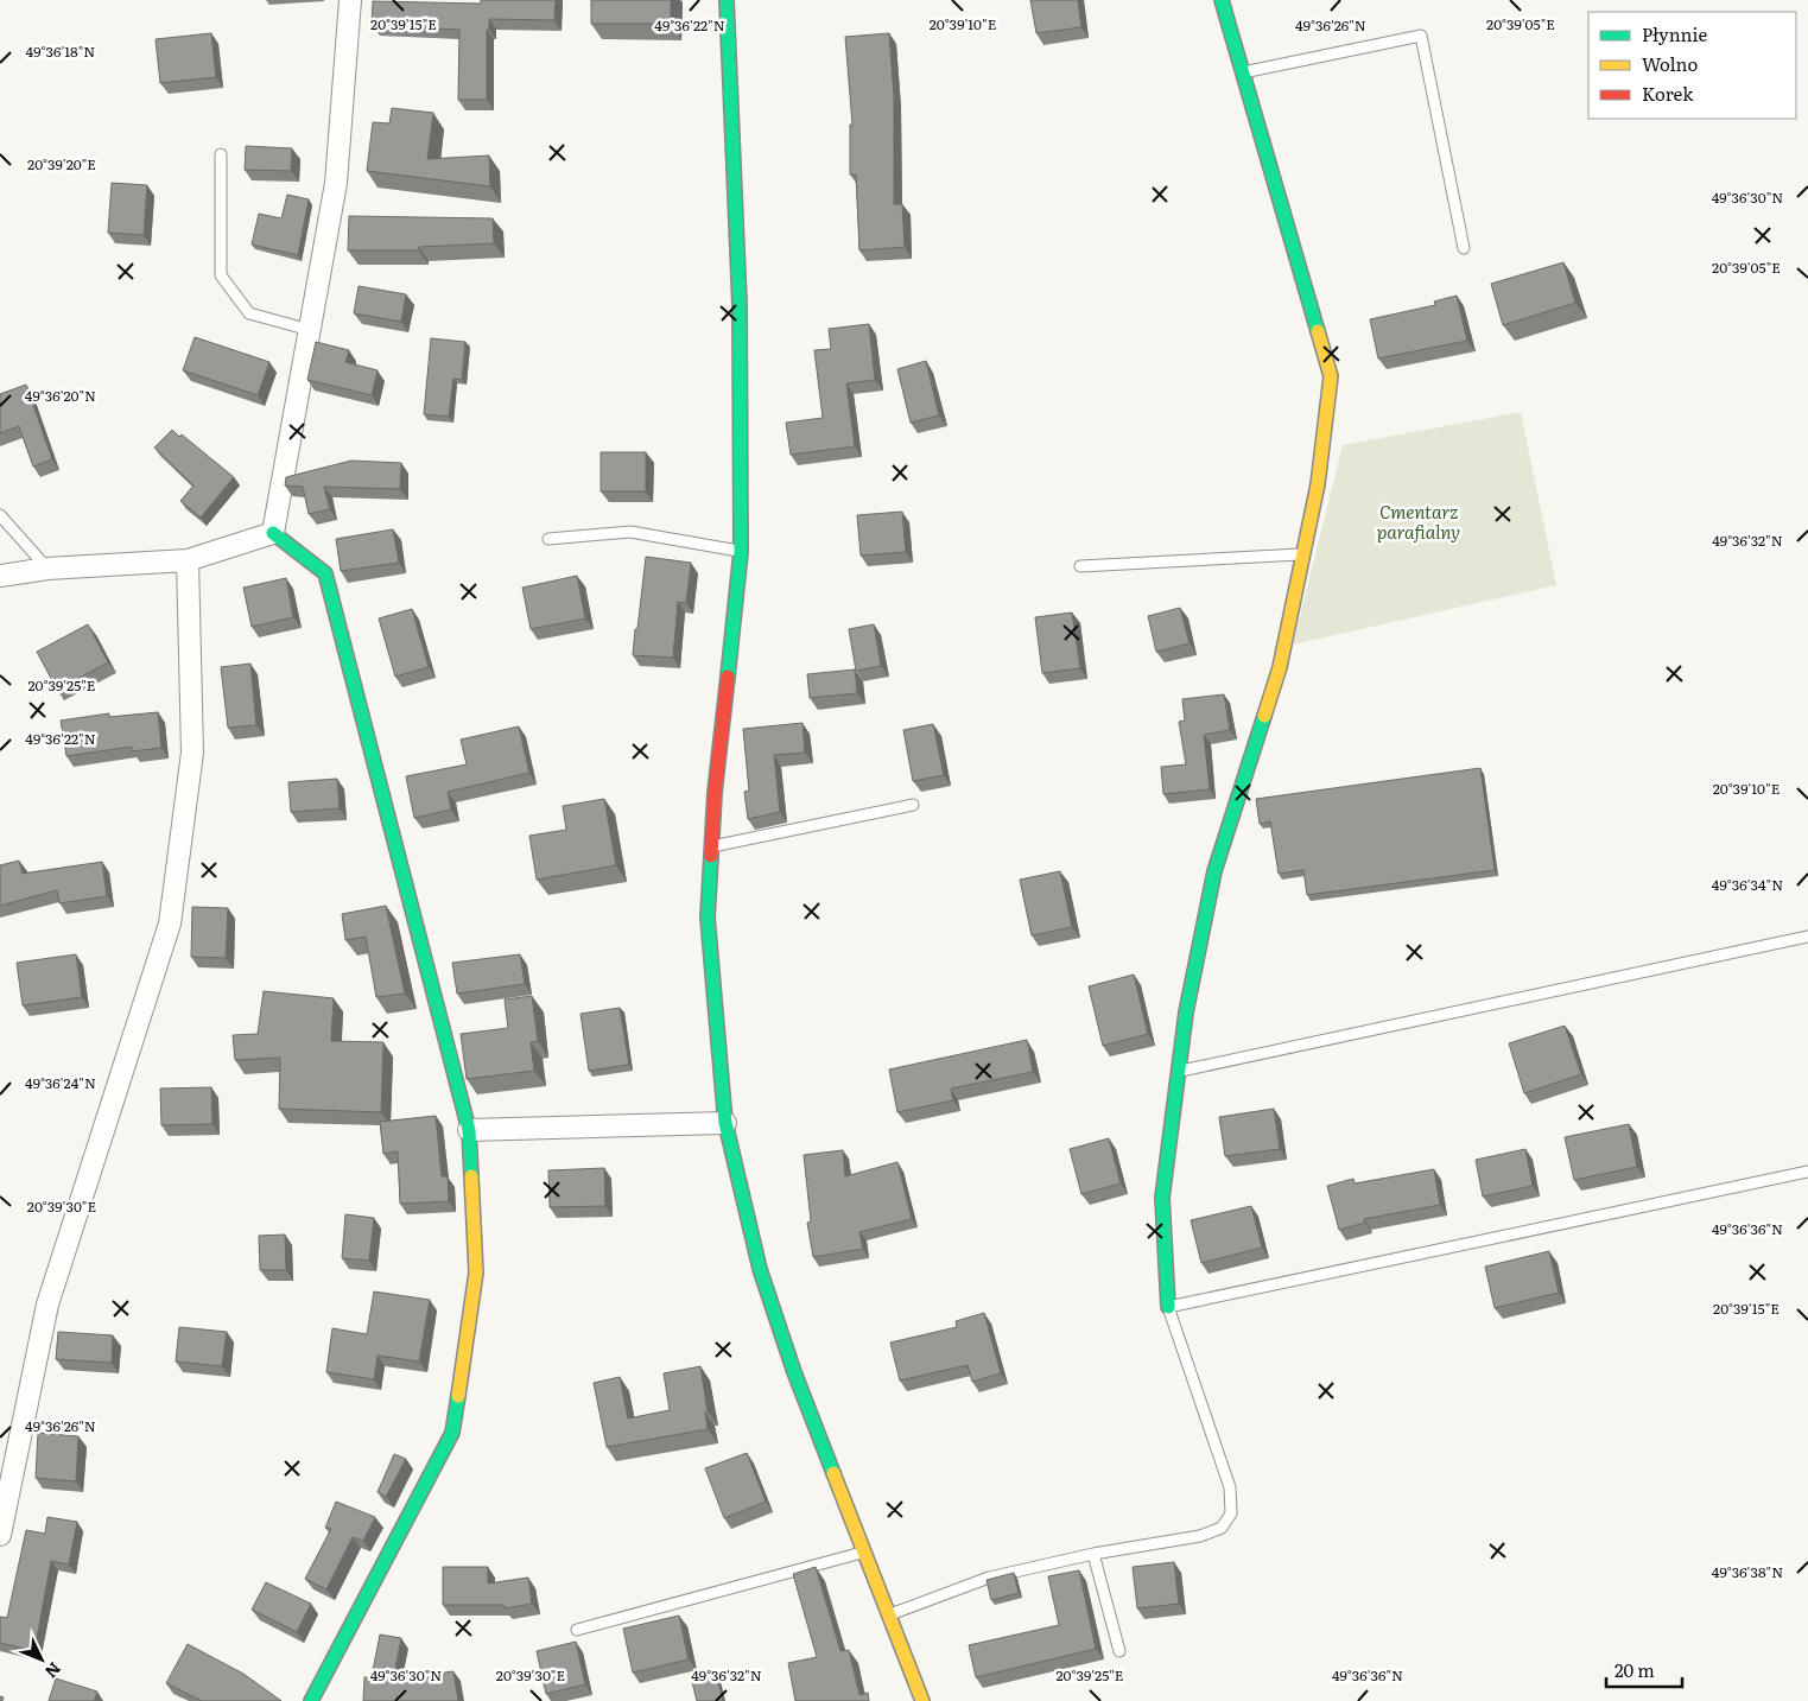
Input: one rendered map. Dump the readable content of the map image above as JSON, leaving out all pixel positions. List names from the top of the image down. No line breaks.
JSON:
{"parks":["Cmentarz parafialny"],"legend":["Płynnie","Wolno","Korek"],"scale_bar":"20 m","north":"bottom right","coordinates":["20°39'15\"E","20°39'10\"E","20°39'05\"E","49°36'22\"N","49°36'26\"N","49°36'18\"N","20°39'20\"E","49°36'30\"N","49°36'20\"N","49°36'32\"N","20°39'25\"E","49°36'34\"N","49°36'24\"N","20°39'30\"E","49°36'36\"N","49°36'38\"N"]}
